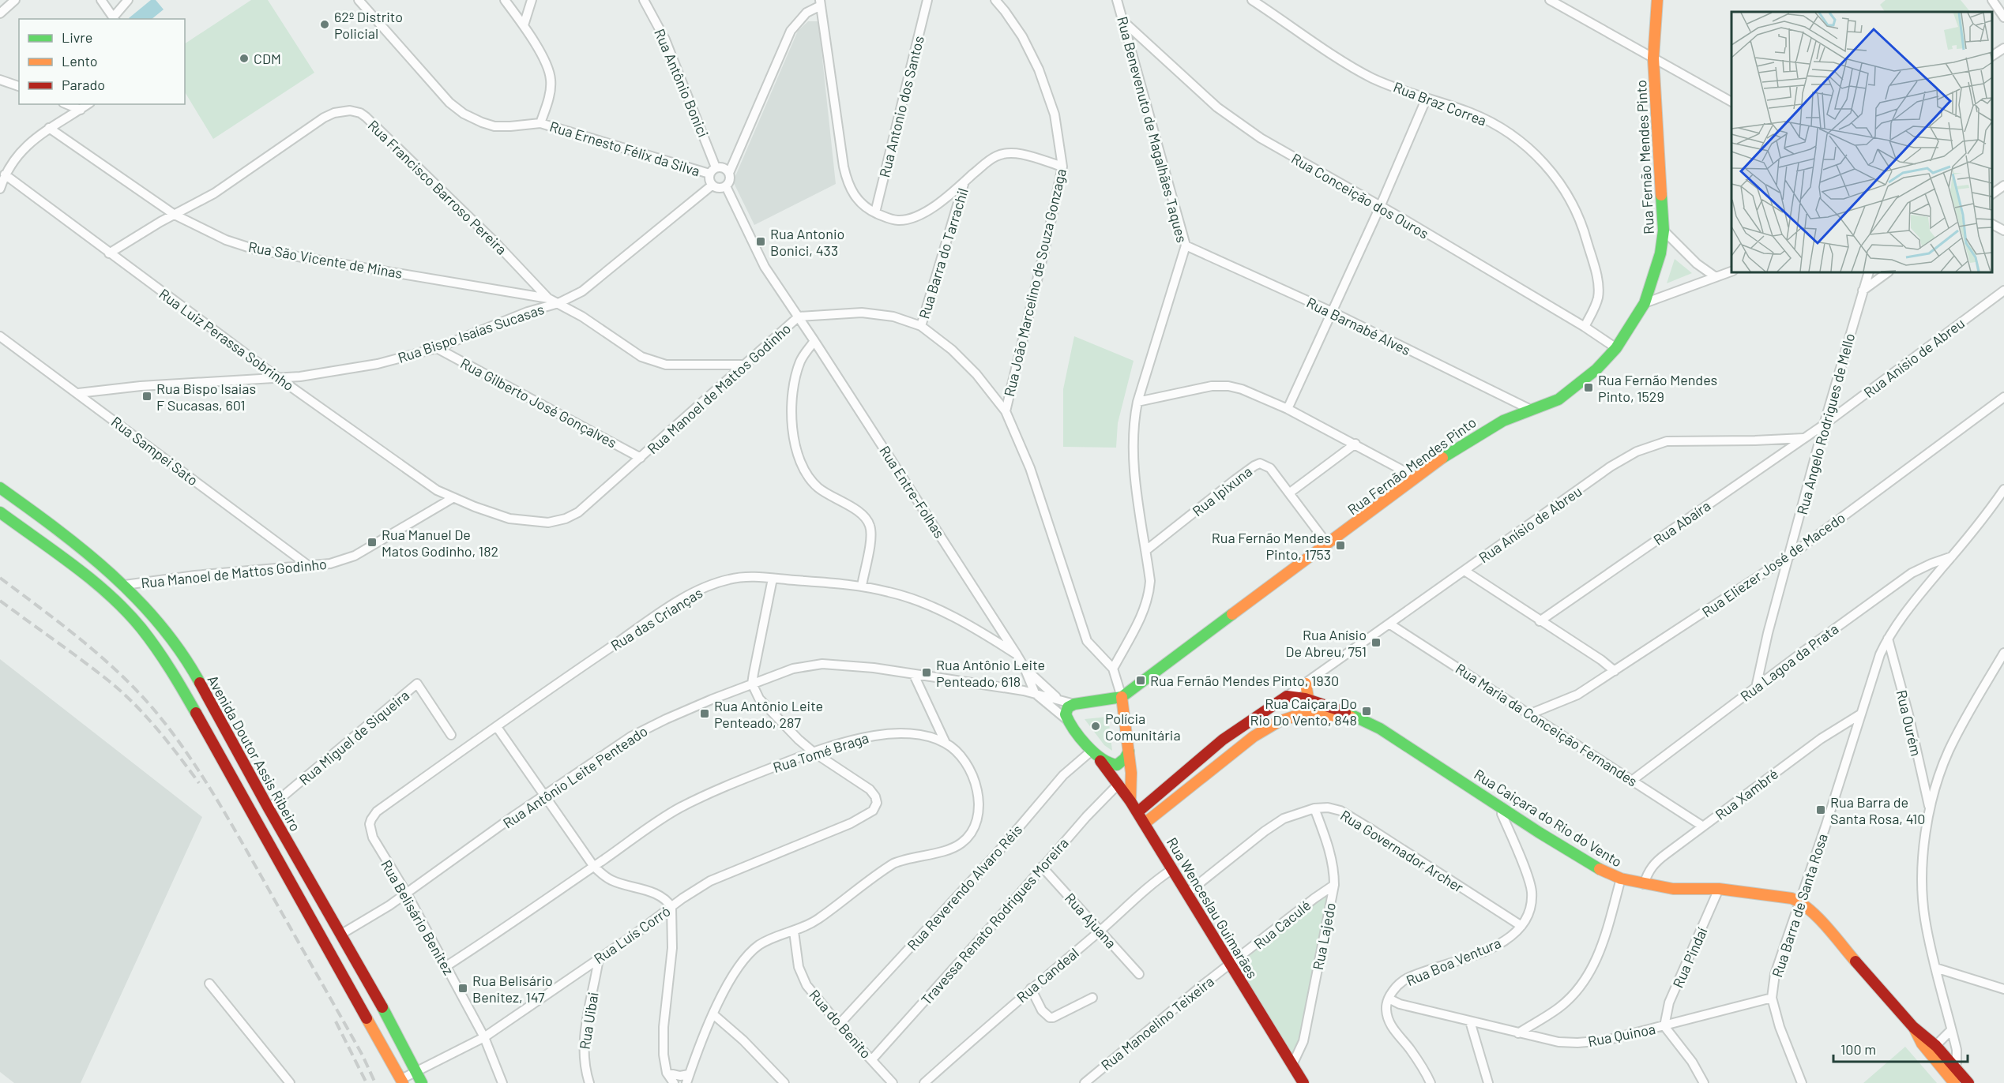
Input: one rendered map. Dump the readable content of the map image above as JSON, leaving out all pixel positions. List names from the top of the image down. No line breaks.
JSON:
{"streets":{"street":["Rua Antônio Bonici","Rua Braz Correa","Rua Antonio dos Santos","Rua Benevenuto de Magalhães Taques","Rua Ernesto Félix da Silva","Rua Fernão Mendes Pinto","Rua Francisco Barroso Pereira","Rua Conceição dos Ouros","Rua Barra do Tarrachil","Rua São Vicente de Minas","Rua João Marcelino de Souza Gonzaga","Rua Barnabé Alves","Rua Bispo Isaías Sucasas","Rua Luiz Perassa Sobrinho","Rua Anísio de Abreu","Rua Manoel de Mattos Godinho","Rua Gilberto José Gonçalves","Rua Angelo Rodrigues de Mello","Rua Sampei Sato","Rua Ipixuna","Rua Entre-Folhas","Rua Abaíra","Rua Eliezer José de Macedo","Rua das Crianças","Rua Lagoa da Prata","Rua Ourém","Rua Maria da Conceição Fernandes","Rua Miguel de Siqueira","Rua Tomé Braga","Avenida Doutor Assis Ribeiro","Rua Antônio Leite Penteado","Rua Xambré","Rua Caiçara do Rio do Vento","Rua Governador Archer","Rua Reverendo Alvaro Réis","Rua Barra de Santa Rosa","Rua Wenceslau Guimarães","Rua Belisário Benitez","Rua Ajuana","Travessa Renato Rodrigues Moreira","Rua Caculé","Rua Luís Corró","Rua Lajedo","Rua Pindaí","Rua Boa Ventura","Rua Candeal","Rua Uibai","Rua Manoelino Teixeira","Rua do Benito","Rua Quinoa"]},"crossings":[["Rua Antônio Bonici","Rua Ernesto Félix da Silva"],["Rua Antônio Bonici","Rua Bispo Isaías Sucasas"],["Rua Braz Correa","Rua Conceição dos Ouros"],["Rua Benevenuto de Magalhães Taques","Rua Conceição dos Ouros"],["Rua Benevenuto de Magalhães Taques","Rua Barnabé Alves"],["Rua Benevenuto de Magalhães Taques","Rua Manoel de Mattos Godinho"],["Rua Benevenuto de Magalhães Taques","Rua Ipixuna"],["Rua Ernesto Félix da Silva","Rua Bispo Isaías Sucasas"],["Rua Fernão Mendes Pinto","Rua Conceição dos Ouros"],["Rua Fernão Mendes Pinto","Rua Barnabé Alves"],["Rua Fernão Mendes Pinto","Rua Manoel de Mattos Godinho"],["Rua Fernão Mendes Pinto","Rua Ipixuna"],["Rua Francisco Barroso Pereira","Rua São Vicente de Minas"],["Rua Francisco Barroso Pereira","Rua Bispo Isaías Sucasas"],["Rua Francisco Barroso Pereira","Rua Luiz Perassa Sobrinho"],["Rua Francisco Barroso Pereira","Rua Manoel de Mattos Godinho"],["Rua Barra do Tarrachil","Rua Manoel de Mattos Godinho"],["Rua João Marcelino de Souza Gonzaga","Rua Manoel de Mattos Godinho"],["Rua Bispo Isaías Sucasas","Rua Luiz Perassa Sobrinho"],["Rua Bispo Isaías Sucasas","Rua Gilberto José Gonçalves"],["Rua Bispo Isaías Sucasas","Rua Sampei Sato"],["Rua Luiz Perassa Sobrinho","Rua Manoel de Mattos Godinho"],["Rua Anísio de Abreu","Rua Angelo Rodrigues de Mello"],["Rua Anísio de Abreu","Rua Abaíra"],["Rua Anísio de Abreu","Rua Maria da Conceição Fernandes"],["Rua Anísio de Abreu","Rua Caiçara do Rio do Vento"],["Rua Manoel de Mattos Godinho","Rua Gilberto José Gonçalves"],["Rua Manoel de Mattos Godinho","Rua Sampei Sato"],["Rua Manoel de Mattos Godinho","Rua Entre-Folhas"],["Rua Manoel de Mattos Godinho","Avenida Doutor Assis Ribeiro"],["Rua Angelo Rodrigues de Mello","Rua Abaíra"],["Rua Angelo Rodrigues de Mello","Rua Eliezer José de Macedo"],["Rua Angelo Rodrigues de Mello","Rua Lagoa da Prata"],["Rua Entre-Folhas","Rua das Crianças"],["Rua Entre-Folhas","Rua Antônio Leite Penteado"],["Rua Eliezer José de Macedo","Rua Maria da Conceição Fernandes"],["Rua das Crianças","Rua Belisário Benitez"],["Rua Lagoa da Prata","Rua Maria da Conceição Fernandes"],["Rua Lagoa da Prata","Rua Barra de Santa Rosa"],["Rua Ourém","Rua Barra de Santa Rosa"],["Rua Maria da Conceição Fernandes","Rua Xambré"],["Rua Miguel de Siqueira","Avenida Doutor Assis Ribeiro"],["Rua Tomé Braga","Rua Belisário Benitez"],["Rua Tomé Braga","Rua Luís Corró"],["Avenida Doutor Assis Ribeiro","Rua Antônio Leite Penteado"],["Avenida Doutor Assis Ribeiro","Rua Luís Corró"],["Rua Antônio Leite Penteado","Rua Belisário Benitez"],["Rua Xambré","Rua Caiçara do Rio do Vento"],["Rua Xambré","Rua Barra de Santa Rosa"],["Rua Caiçara do Rio do Vento","Rua Barra de Santa Rosa"],["Rua Caiçara do Rio do Vento","Rua Wenceslau Guimarães"],["Rua Caiçara do Rio do Vento","Rua Pindaí"],["Rua Caiçara do Rio do Vento","Rua Boa Ventura"],["Rua Governador Archer","Rua Wenceslau Guimarães"],["Rua Governador Archer","Rua Lajedo"],["Rua Governador Archer","Rua Boa Ventura"],["Rua Reverendo Alvaro Réis","Rua Wenceslau Guimarães"],["Rua Reverendo Alvaro Réis","Rua do Benito"],["Rua Barra de Santa Rosa","Rua Quinoa"],["Rua Wenceslau Guimarães","Travessa Renato Rodrigues Moreira"],["Rua Wenceslau Guimarães","Rua Caculé"],["Rua Wenceslau Guimarães","Rua Lajedo"],["Rua Wenceslau Guimarães","Rua Candeal"],["Rua Wenceslau Guimarães","Rua Manoelino Teixeira"],["Rua Belisário Benitez","Rua Luís Corró"],["Rua Ajuana","Travessa Renato Rodrigues Moreira"],["Rua Ajuana","Rua Candeal"],["Travessa Renato Rodrigues Moreira","Rua do Benito"],["Rua Caculé","Rua Lajedo"],["Rua Caculé","Rua Manoelino Teixeira"],["Rua Luís Corró","Rua Uibai"],["Rua Pindaí","Rua Quinoa"],["Rua Boa Ventura","Rua Quinoa"]],"places":{"other":["62º Distrito Policial","CDM","Polícia Comunitária"],"transit":["Rua Antonio Bonici, 433","Rua Fernão Mendes Pinto, 1529","Rua Bispo Isaias F Sucasas, 601","Rua Manuel De Matos Godinho, 182","Rua Fernão Mendes Pinto, 1753","Rua Anísio De Abreu, 751","Rua Antônio Leite Penteado, 618","Rua Fernão Mendes Pinto, 1930","Rua Caiçara Do Rio Do Vento, 848","Rua Antônio Leite Penteado, 287","Rua Barra de Santa Rosa, 410","Rua Belisário Benitez, 147"]},"legend":["Livre","Lento","Parado"],"scale_bar":"100 m"}
